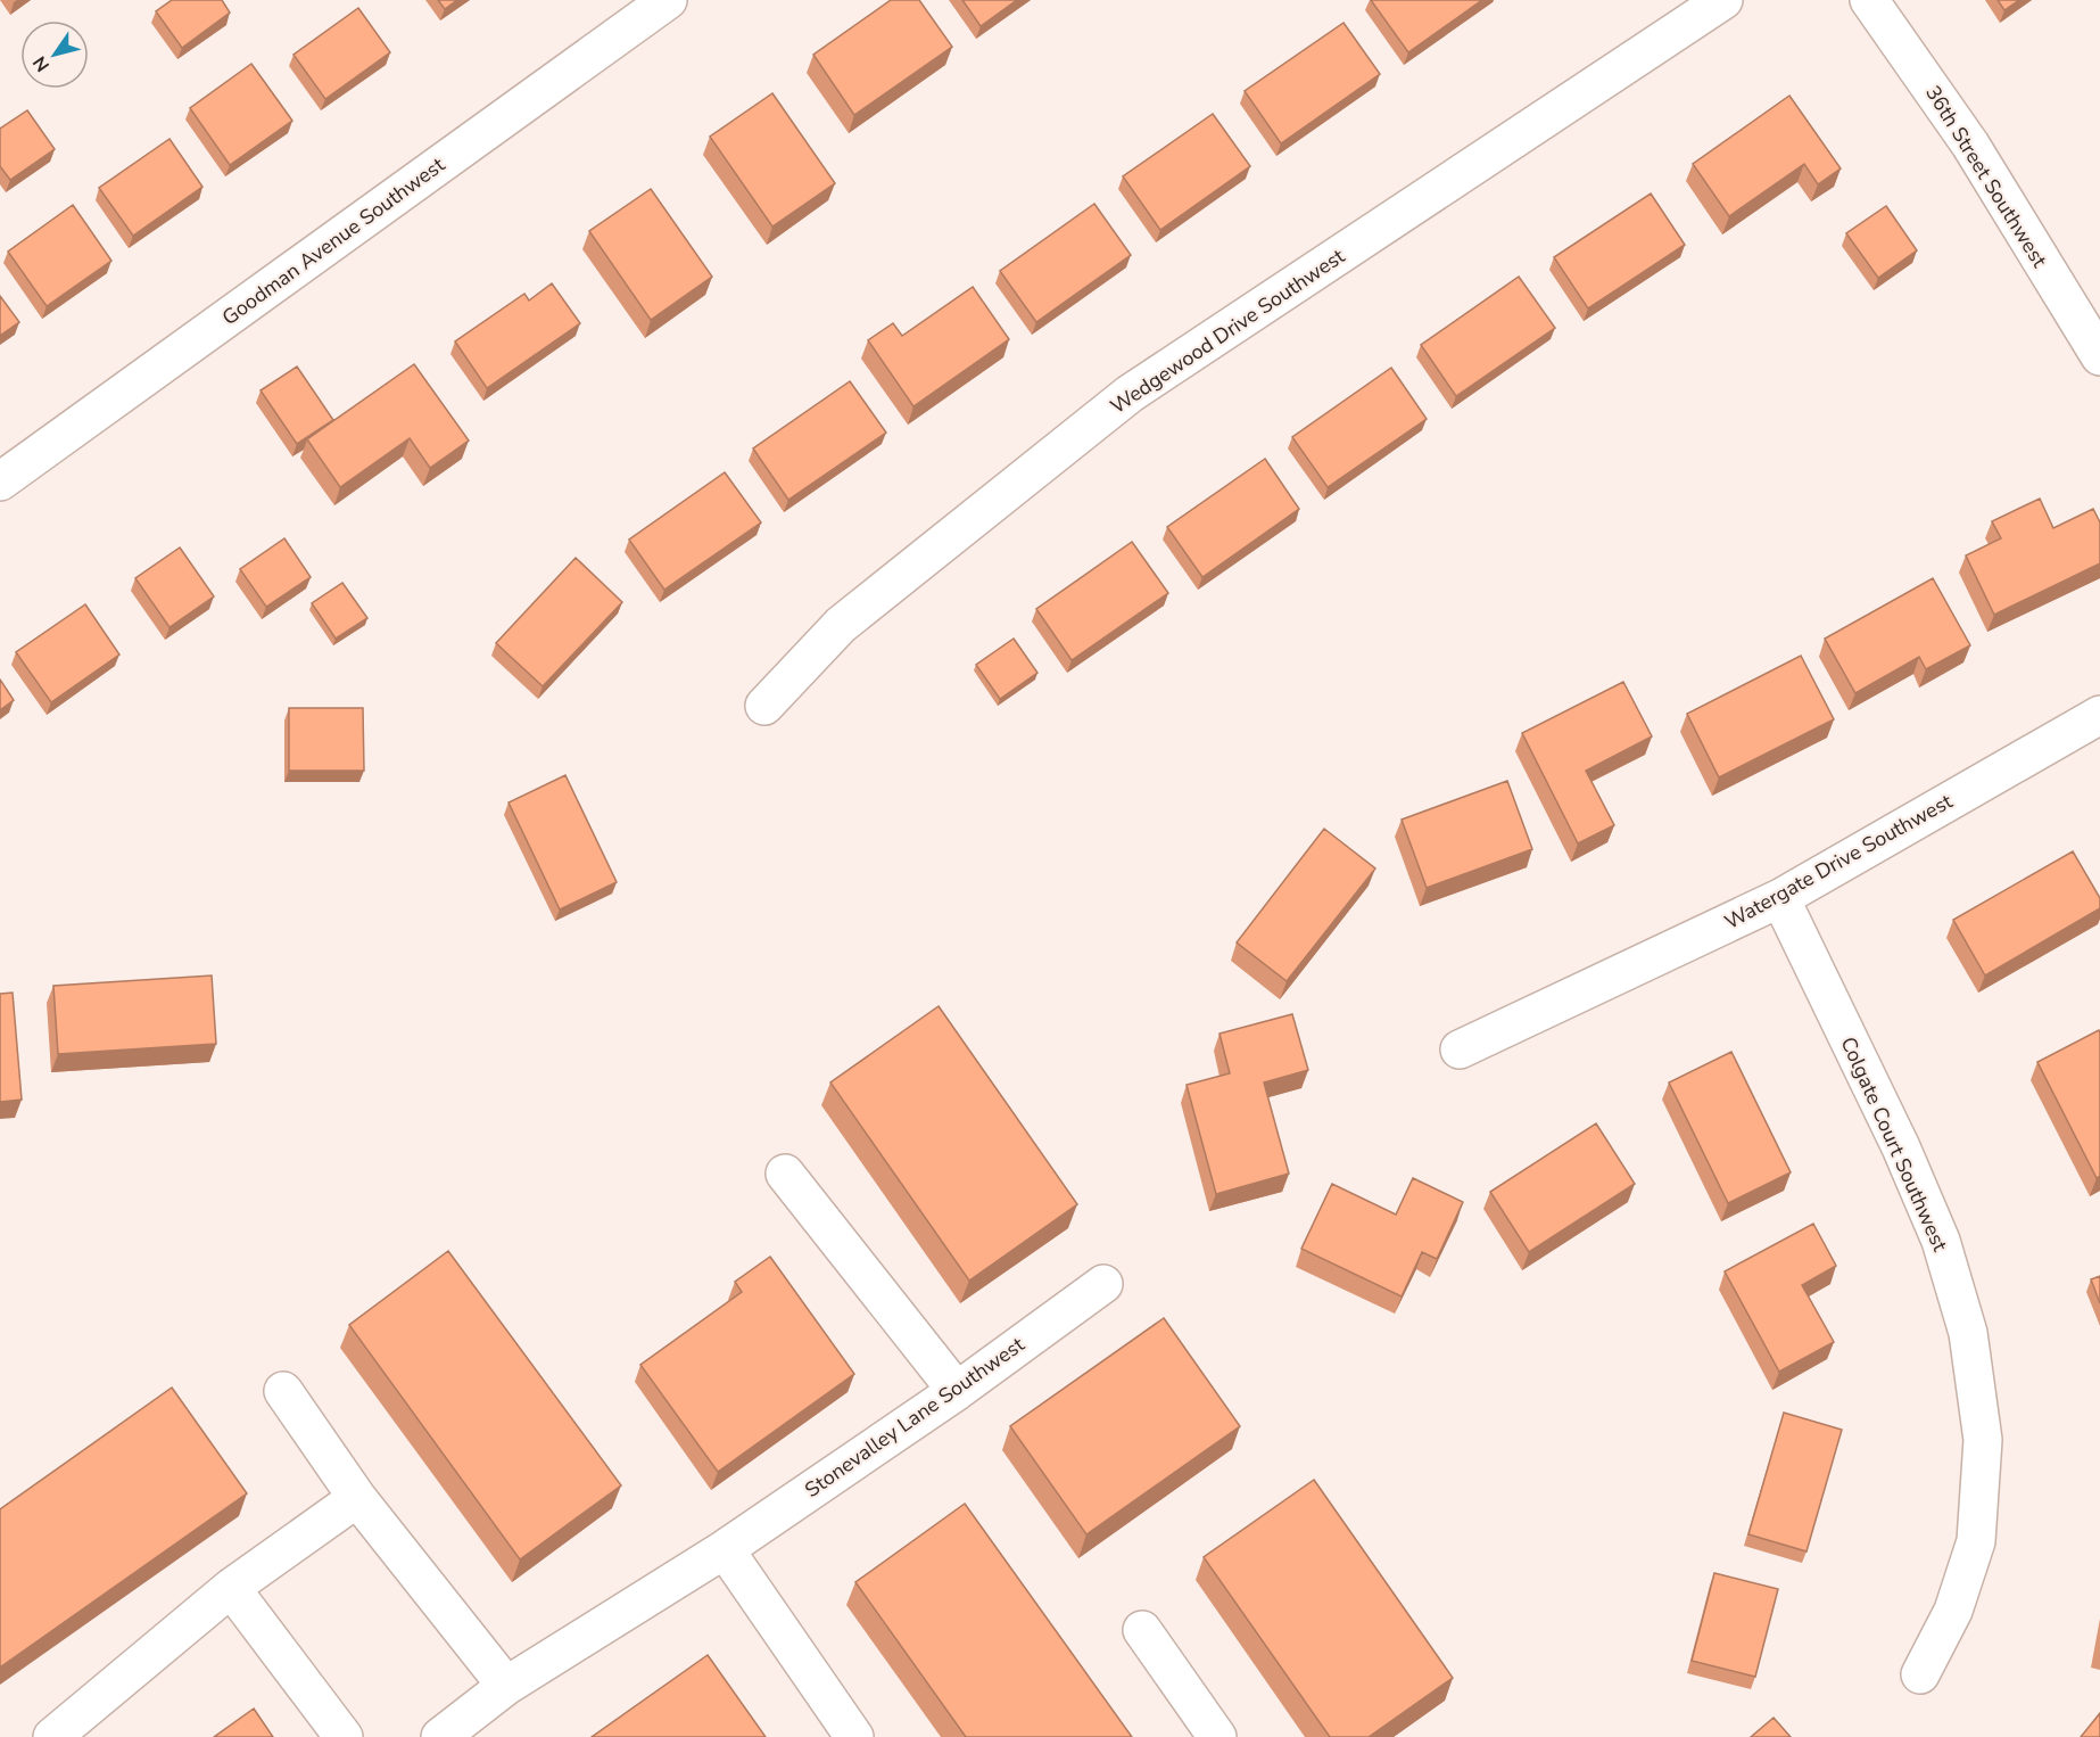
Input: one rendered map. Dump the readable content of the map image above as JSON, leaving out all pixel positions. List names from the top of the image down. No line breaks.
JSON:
{"streets":{"street":["36th Street Southwest","Goodman Avenue Southwest","Wedgewood Drive Southwest","Watergate Drive Southwest","Colgate Court Southwest","Stonevalley Lane Southwest"]},"crossings":[["Watergate Drive Southwest","Colgate Court Southwest"]],"north":"bottom left"}
